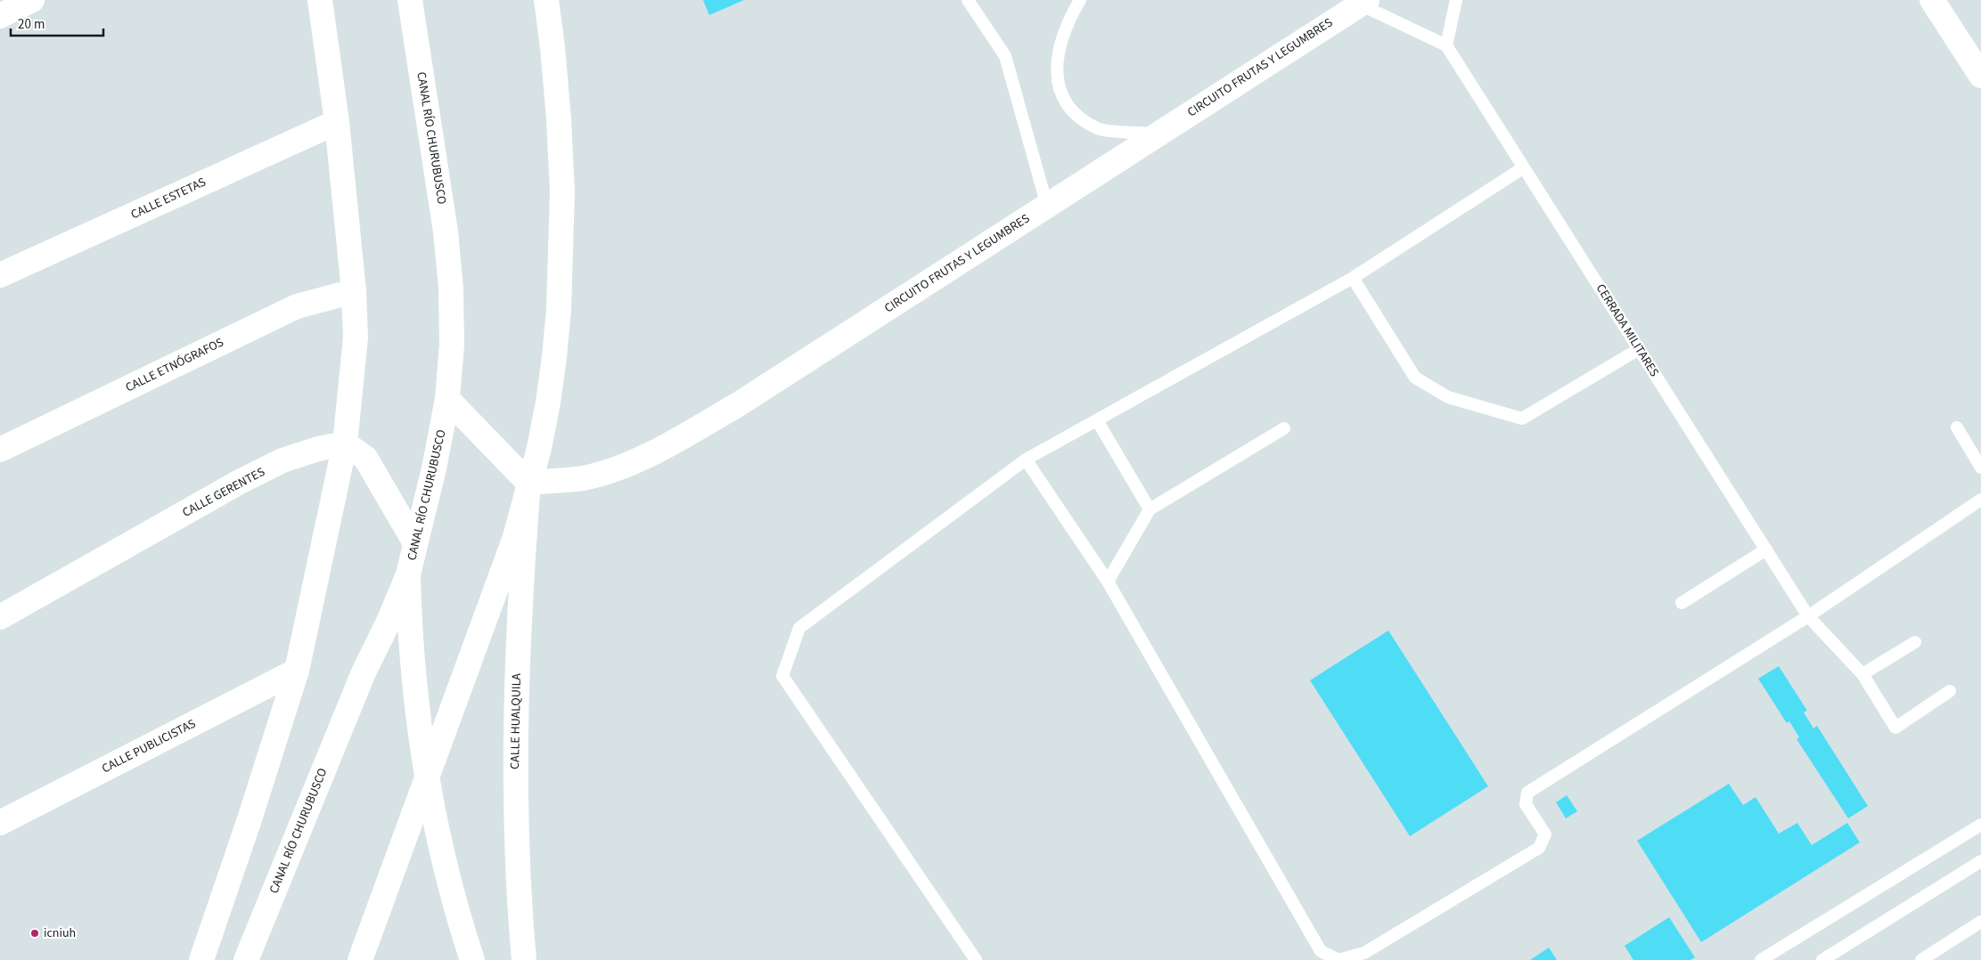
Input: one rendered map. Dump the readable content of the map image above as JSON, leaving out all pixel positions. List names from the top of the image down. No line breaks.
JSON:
{"streets":{"street":["CIRCUITO FRUTAS Y LEGUMBRES","CANAL RÍO CHURUBUSCO","CALLE ESTETAS","CALLE ETNÓGRAFOS","CALLE GERENTES","CALLE HUALQUILA","CALLE PUBLICISTAS"],"lane":["CERRADA MILITARES"]},"crossings":[["CIRCUITO FRUTAS Y LEGUMBRES","CALLE HUALQUILA"]],"places":["icniuh"],"scale_bar":"20 m"}
